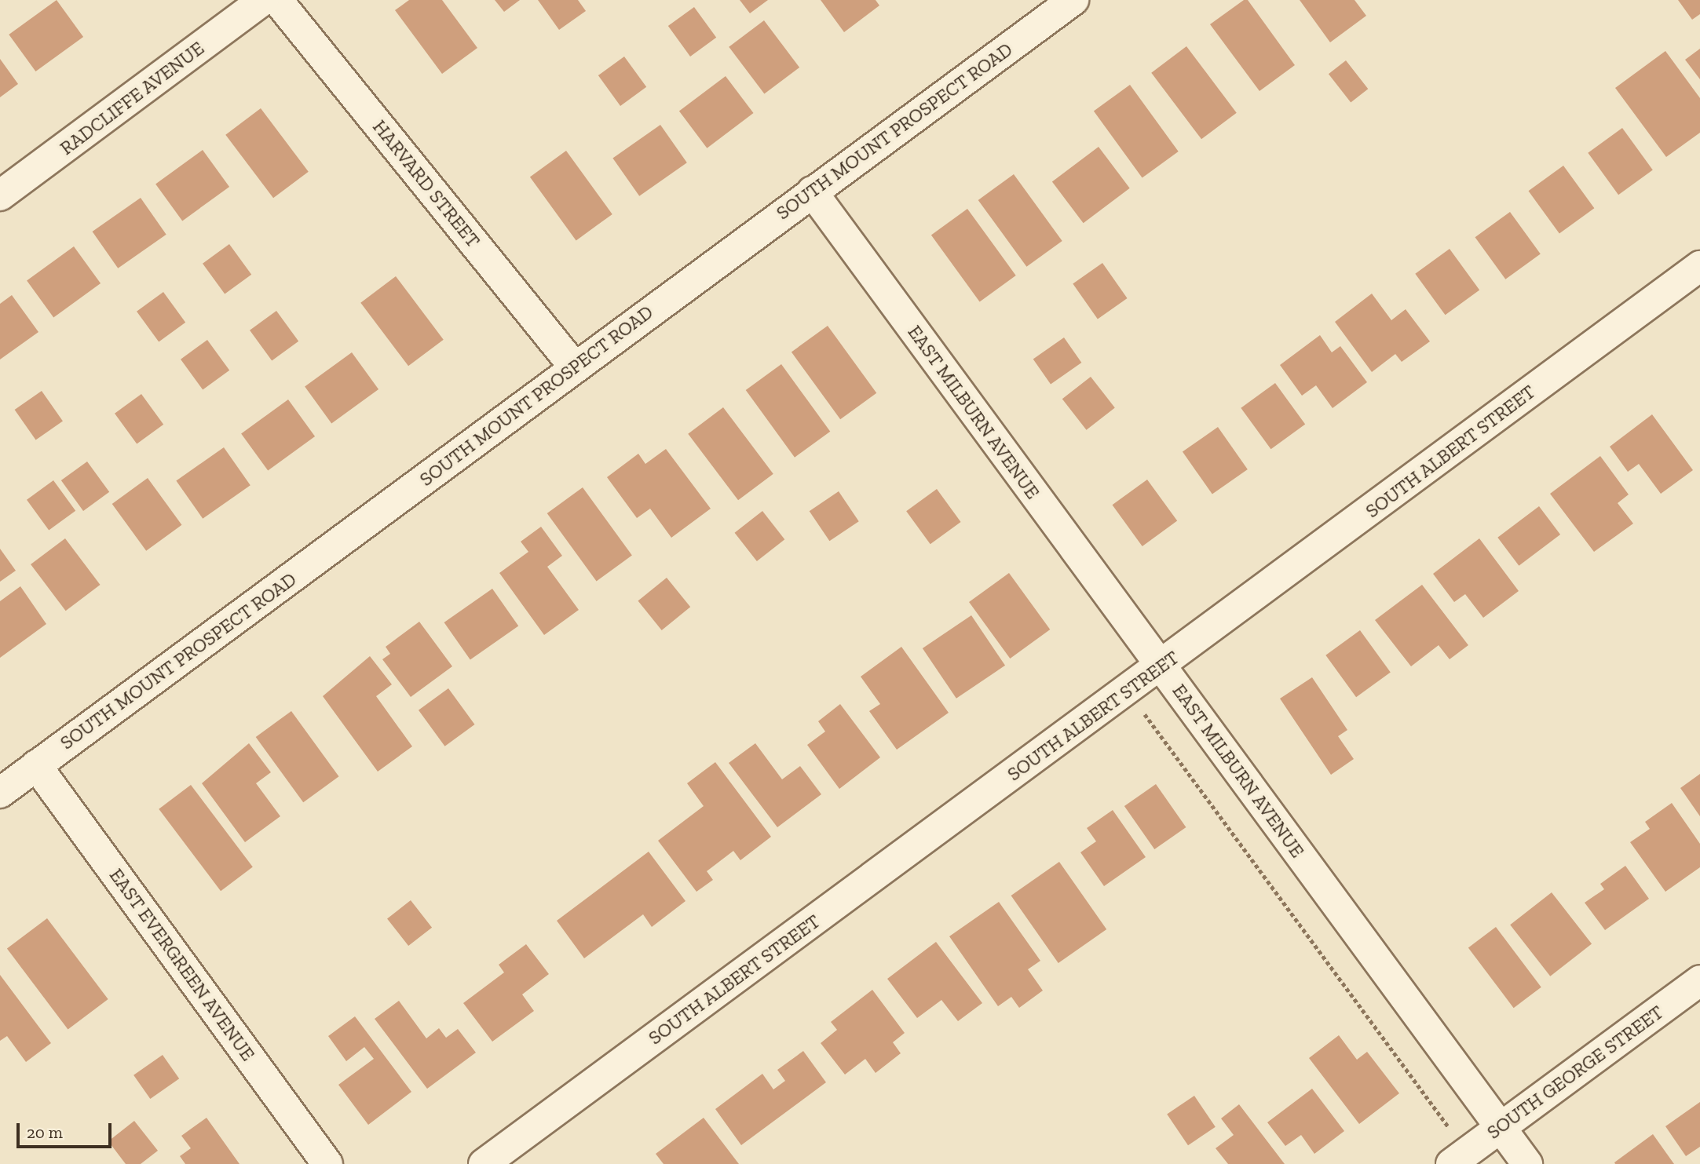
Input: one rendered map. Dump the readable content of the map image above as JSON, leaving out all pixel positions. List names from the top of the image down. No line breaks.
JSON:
{"streets":{"street":["RADCLIFFE AVENUE","SOUTH MOUNT PROSPECT ROAD","HARVARD STREET","EAST MILBURN AVENUE","SOUTH ALBERT STREET","EAST EVERGREEN AVENUE","SOUTH GEORGE STREET"]},"crossings":[["SOUTH MOUNT PROSPECT ROAD","HARVARD STREET"],["SOUTH MOUNT PROSPECT ROAD","EAST MILBURN AVENUE"],["SOUTH MOUNT PROSPECT ROAD","EAST EVERGREEN AVENUE"],["EAST MILBURN AVENUE","SOUTH ALBERT STREET"],["EAST MILBURN AVENUE","SOUTH GEORGE STREET"]],"scale_bar":"20 m"}
